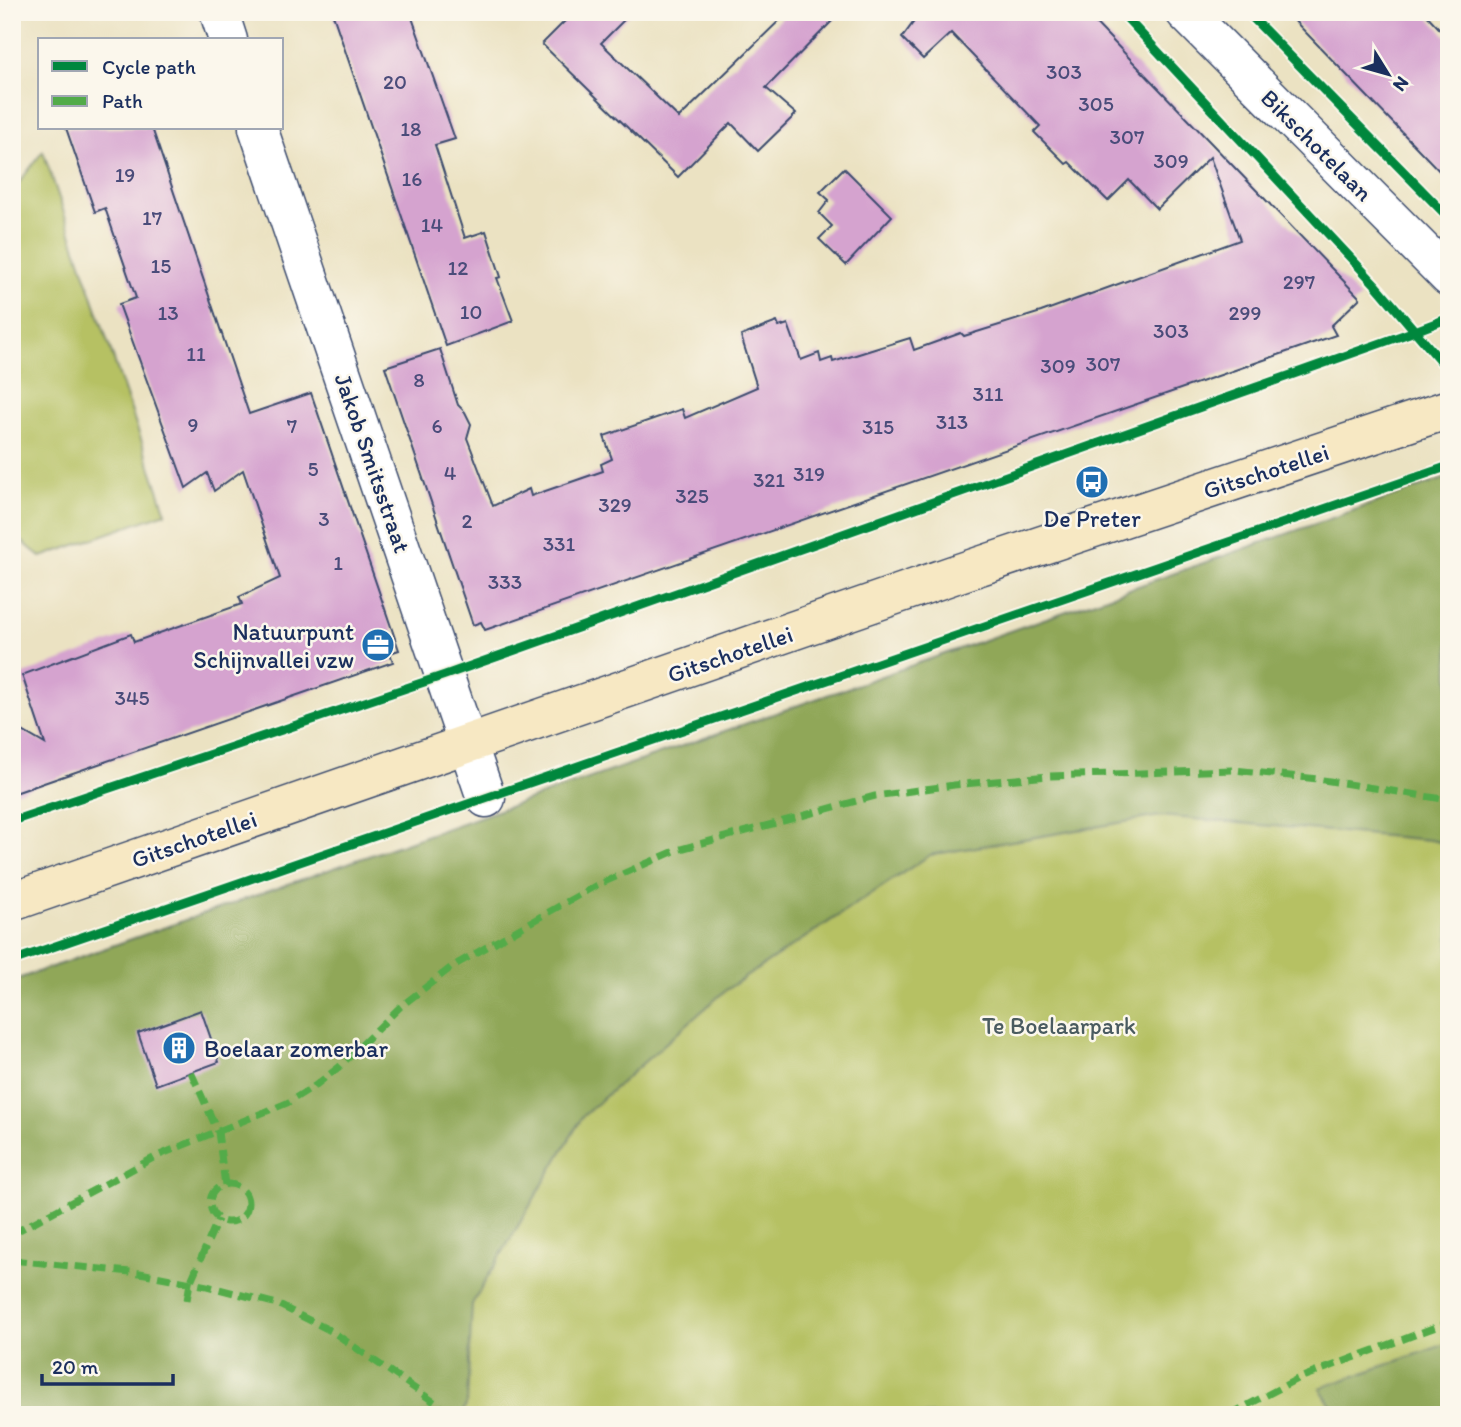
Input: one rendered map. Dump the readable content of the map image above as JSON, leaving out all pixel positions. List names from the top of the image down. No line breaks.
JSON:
{"streets":{"street":["Bikschotelaan","Jakob Smitsstraat","Gitschotellei"]},"crossings":[["Jakob Smitsstraat","Gitschotellei"]],"parks":["Te Boelaarpark"],"places":{"bus stop":["De Preter"],"office":["Natuurpunt Schijnvallei vzw"],"building":["Boelaar zomerbar"]},"house_numbers":["303","20","305","18","307","309","19","16","17","14","15","12","297","10","13","299","303","11","307","309","8","311","313","9","7","6","315","5","4","319","321","325","329","3","2","331","1","333","345"],"legend":["Cycle path","Path"],"scale_bar":"20 m","north":"bottom right"}
